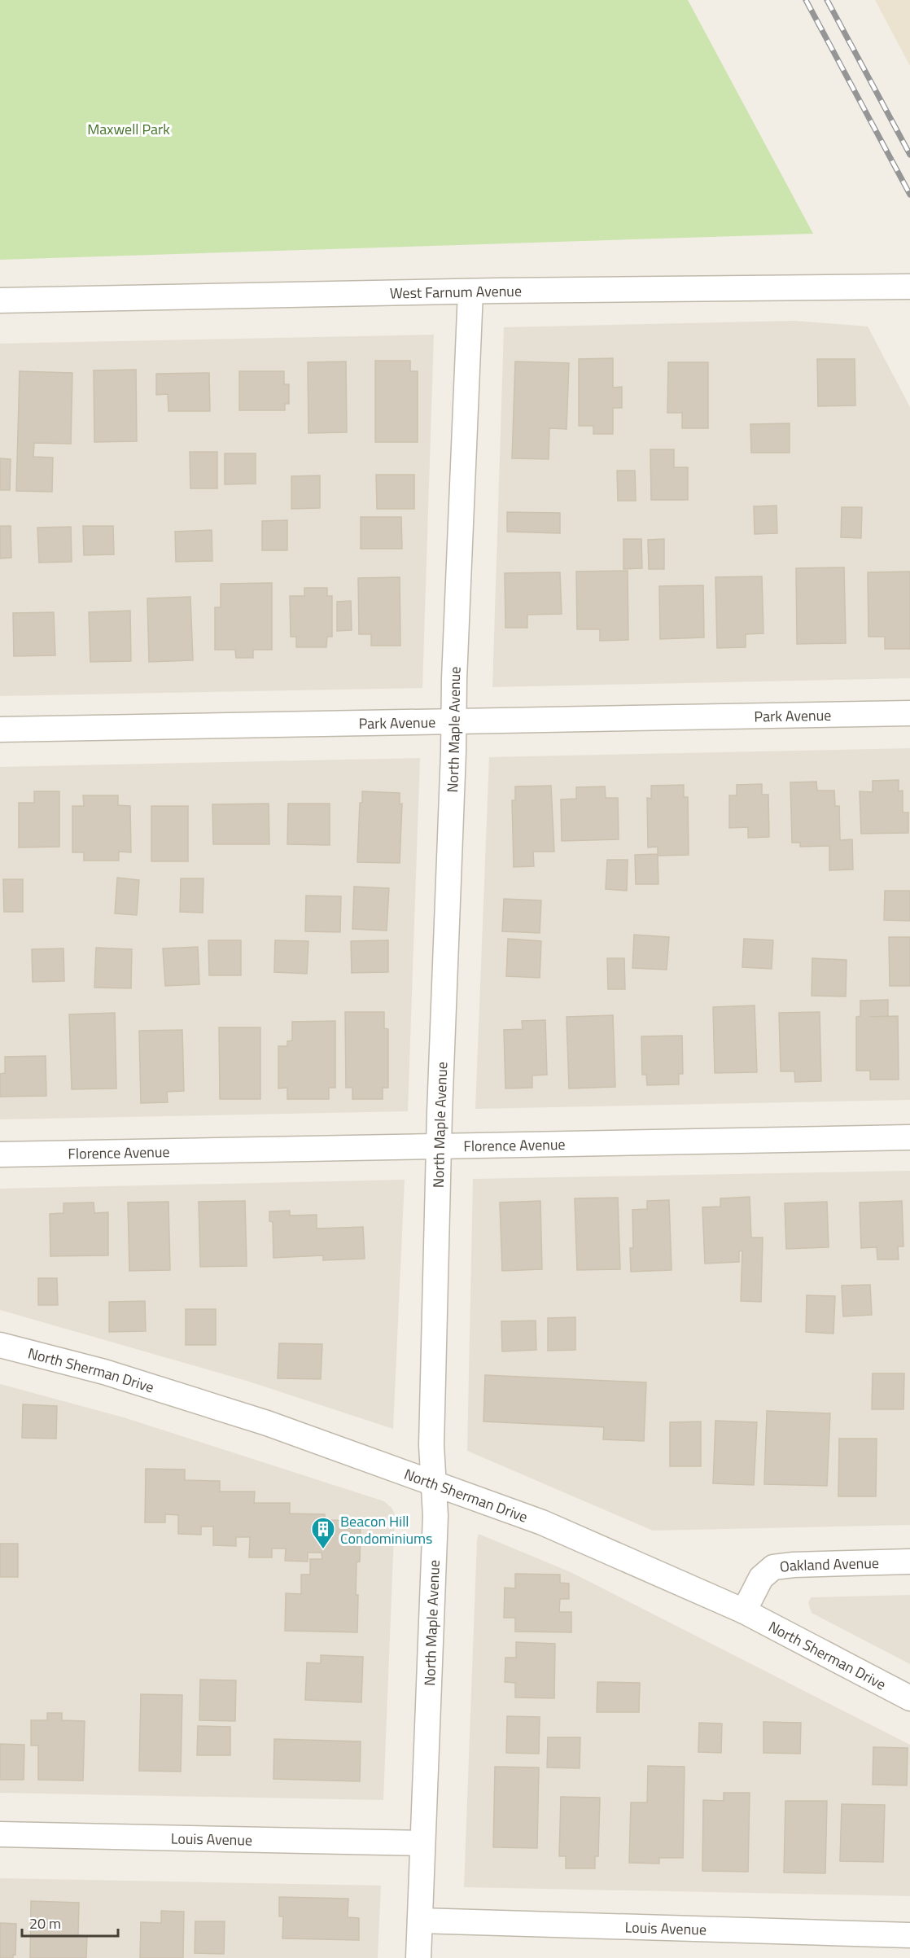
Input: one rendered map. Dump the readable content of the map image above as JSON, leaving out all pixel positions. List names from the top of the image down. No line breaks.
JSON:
{"streets":{"street":["West Farnum Avenue","Park Avenue","North Maple Avenue","Florence Avenue","North Sherman Drive","Oakland Avenue","Louis Avenue"]},"crossings":[["West Farnum Avenue","North Maple Avenue"],["Park Avenue","North Maple Avenue"],["North Maple Avenue","Florence Avenue"],["North Maple Avenue","North Sherman Drive"],["North Maple Avenue","Louis Avenue"],["North Sherman Drive","Oakland Avenue"]],"parks":["Maxwell Park"],"places":{"building":["Beacon Hill Condominiums"]},"scale_bar":"20 m"}
